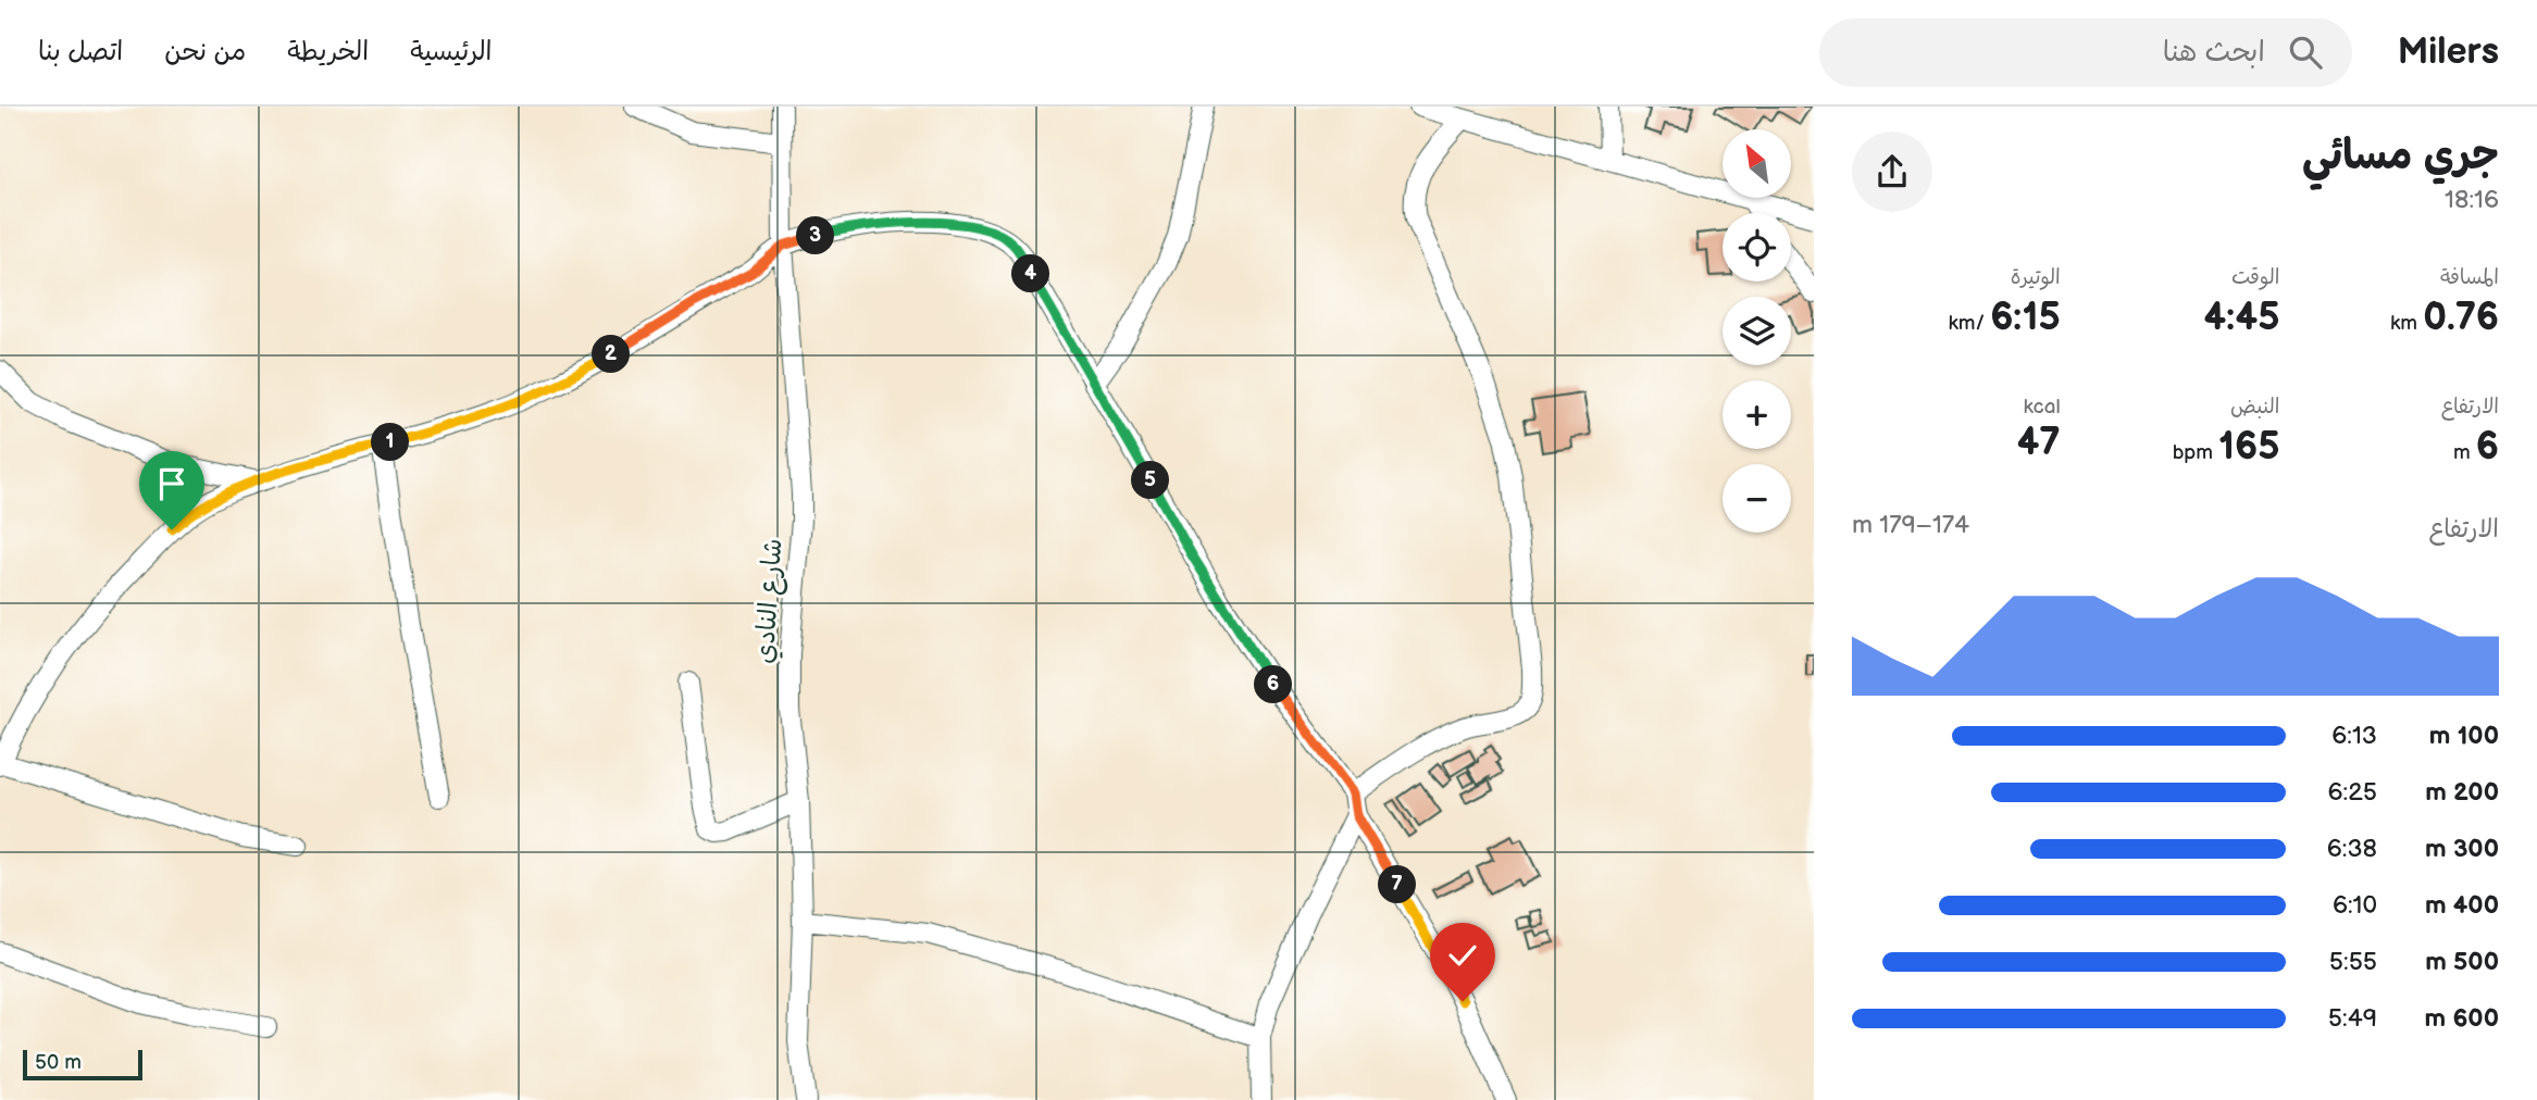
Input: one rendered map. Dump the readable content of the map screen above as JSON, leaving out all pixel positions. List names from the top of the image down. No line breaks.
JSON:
{"streets":{"street":["شارع النادي"]},"scale_bar":"50 m","north":"top left","page":{"header":"Milers","search":"ابحث هنا","nav":["الرئيسية","الخريطة","من نحن","اتصل بنا"],"heading":["جري مسائي","18:16"],"map_buttons":["+","−"],"pins":["3","4","2","1","5","6","7"],"stats":[["المسافة","0.76 km"],["الوقت","4:45"],["الوتيرة","6:15 /km"],["الارتفاع","6 m"],["النبض","165 bpm"],["kcal","47"]],"chart":["الارتفاع","174–179 m"],"list":[{"name":"100 m","note":"6:13"},{"name":"200 m","note":"6:25"},{"name":"300 m","note":"6:38"},{"name":"400 m","note":"6:10"},{"name":"500 m","note":"5:55"},{"name":"600 m","note":"5:49"}],"scale":"50 m"}}
